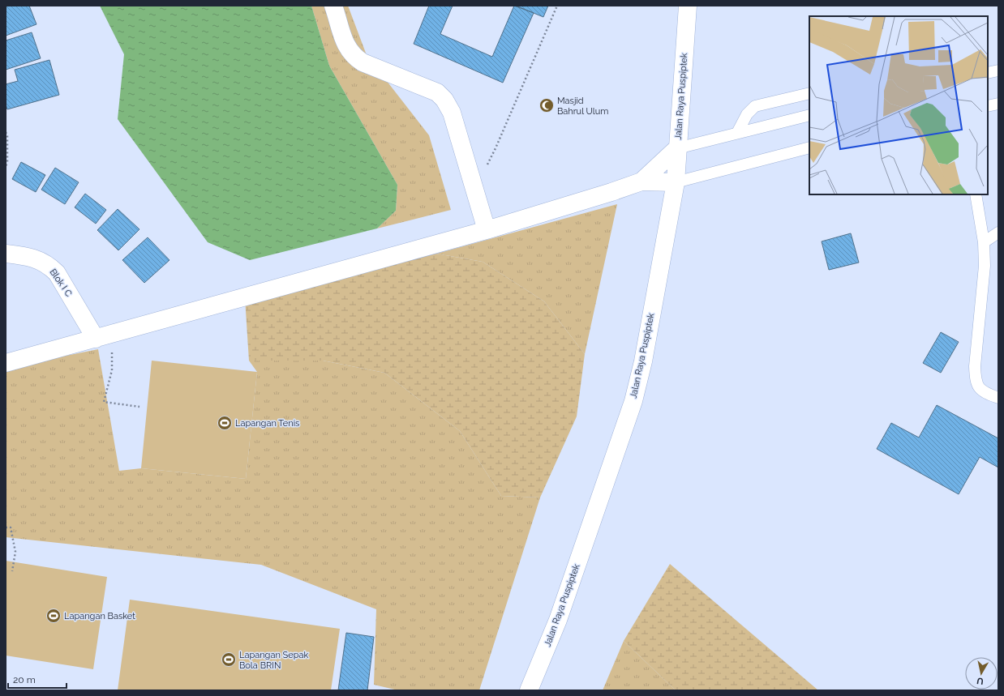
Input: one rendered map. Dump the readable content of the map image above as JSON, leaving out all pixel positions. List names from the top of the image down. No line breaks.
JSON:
{"streets":{"street":["Jalan Raya Puspiptek","Blok I C"]},"places":{"mosque":["Masjid Bahrul Ulum"],"sports":["Lapangan Tenis","Lapangan Basket","Lapangan Sepak Bola BRIN"]},"scale_bar":"20 m","north":"bottom"}
